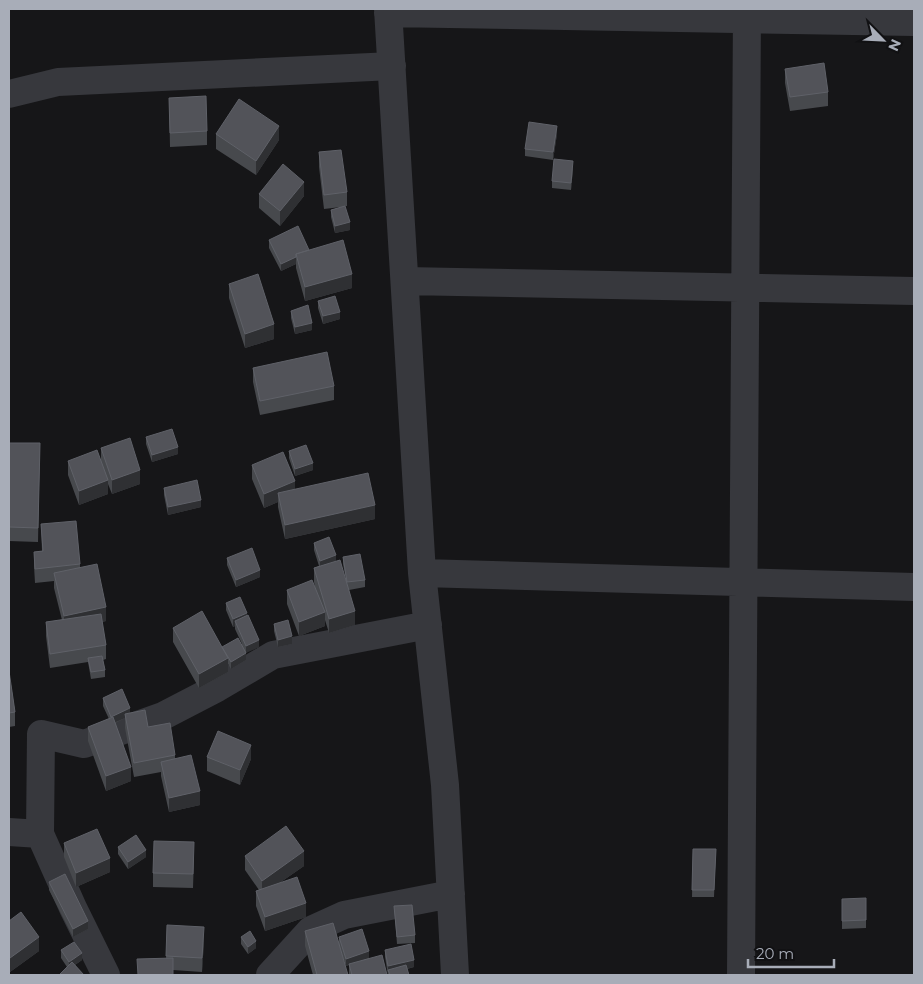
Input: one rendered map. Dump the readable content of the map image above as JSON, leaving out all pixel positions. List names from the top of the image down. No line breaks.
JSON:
{"scale_bar":"20 m","north":"bottom right"}
